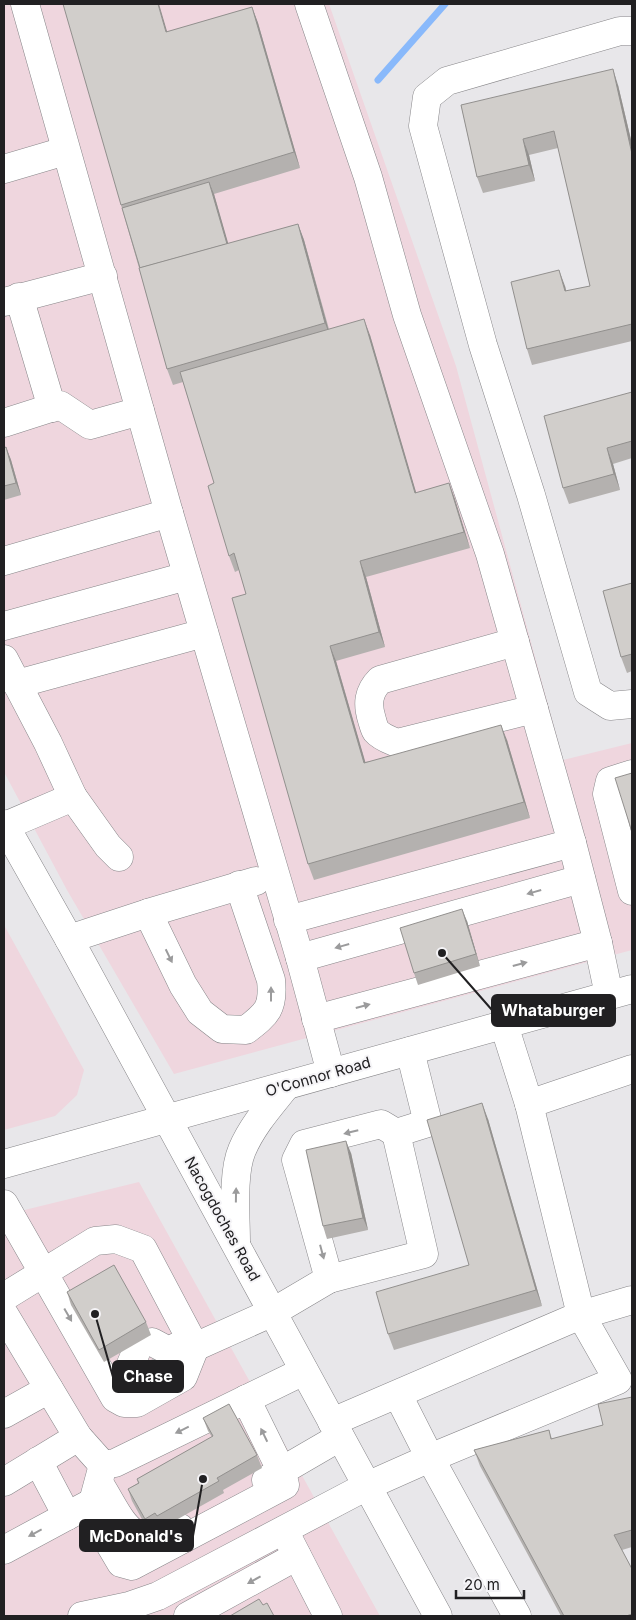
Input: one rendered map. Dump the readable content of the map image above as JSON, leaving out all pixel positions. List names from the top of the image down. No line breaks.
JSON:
{"streets":{"main road":["O'Connor Road","Nacogdoches Road"]},"crossings":[["O'Connor Road","Nacogdoches Road"]],"places":["Whataburger","Chase","McDonald's"],"scale_bar":"20 m"}
